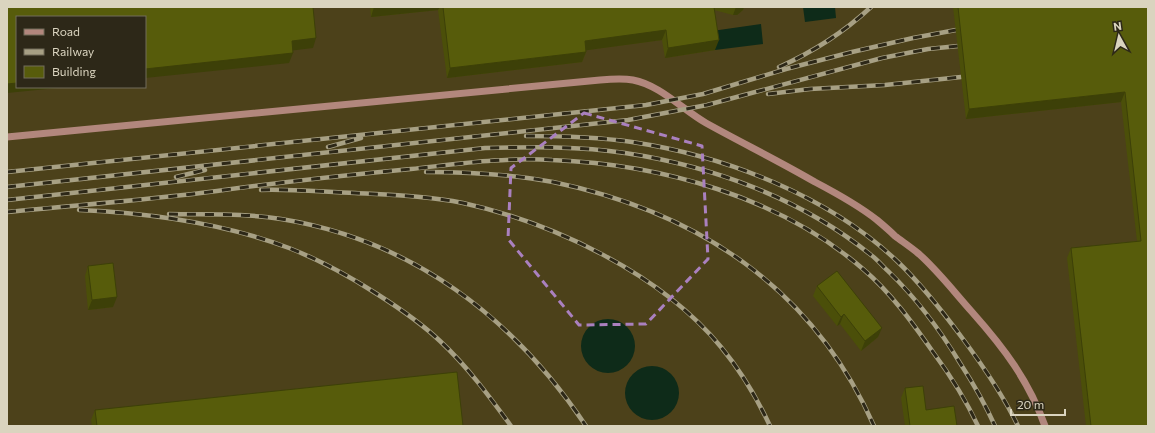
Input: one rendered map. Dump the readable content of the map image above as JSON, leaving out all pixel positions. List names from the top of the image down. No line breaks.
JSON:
{"legend":["Road","Railway","Building"],"scale_bar":"20 m","north":"top"}
